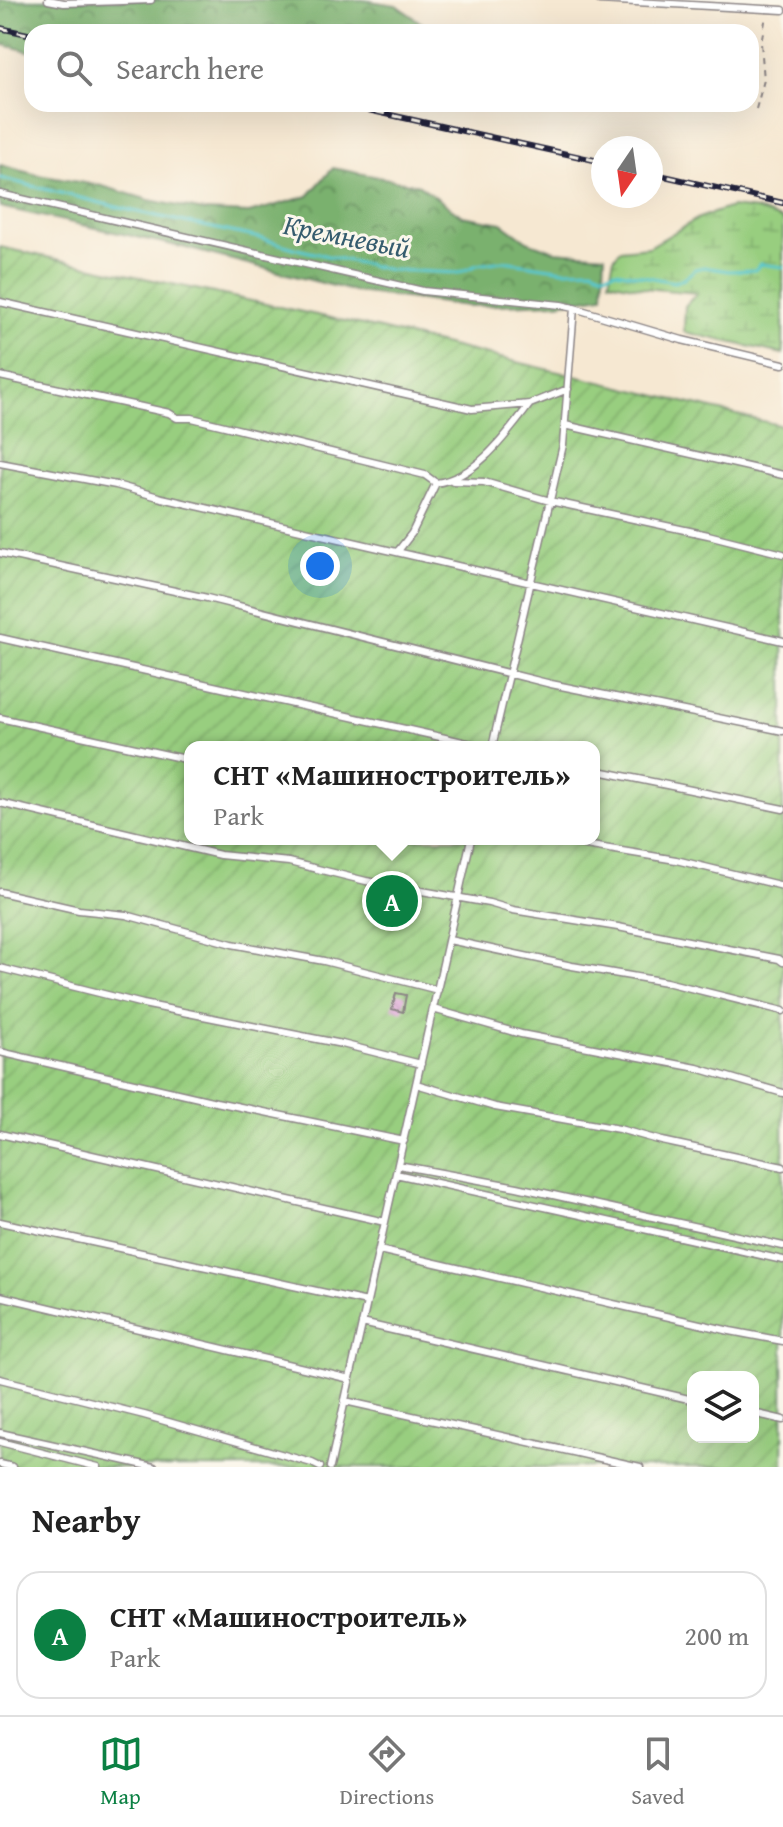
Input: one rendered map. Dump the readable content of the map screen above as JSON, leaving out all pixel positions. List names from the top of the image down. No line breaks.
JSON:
{"water":["Кремневый"],"north":"bottom","page":{"search":"Search here","popup":["СНТ «Машиностроитель»","Park"],"pins":"A","heading":"Nearby","list":[{"mark":"A","name":"СНТ «Машиностроитель»","note":"Park","value":"200 m"}],"nav":["Map","Directions","Saved"]}}
